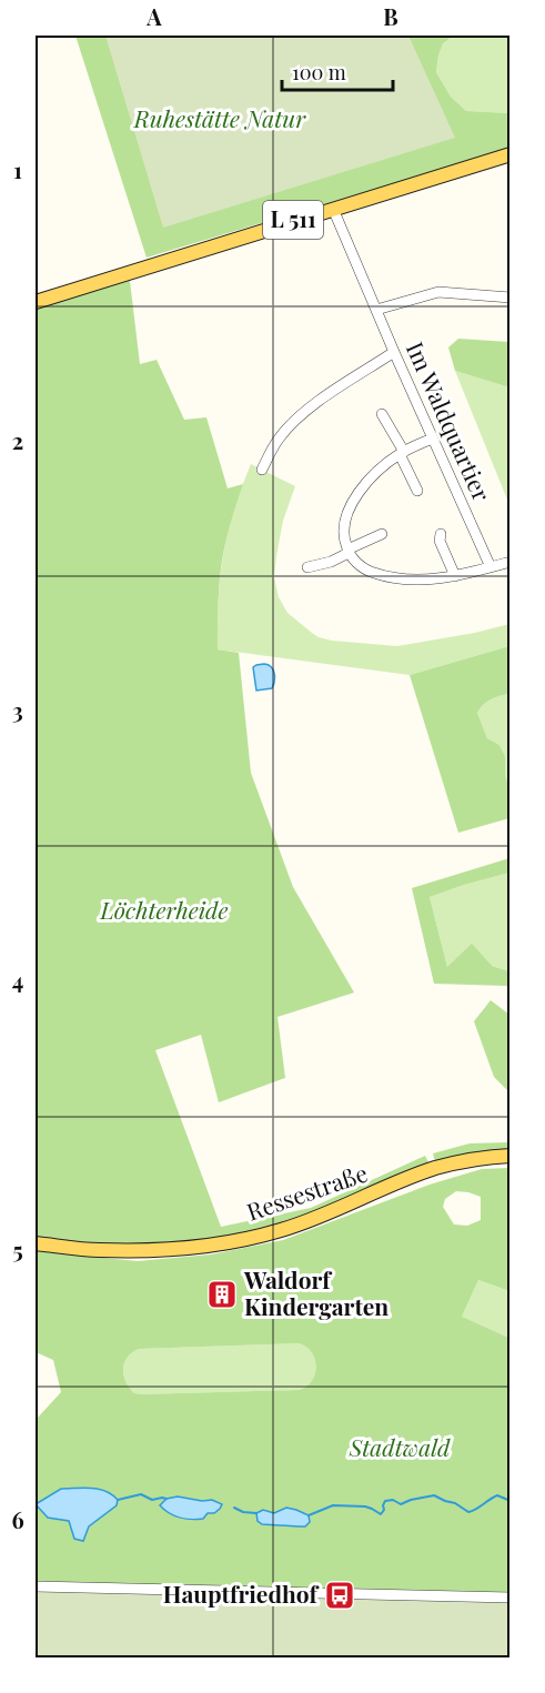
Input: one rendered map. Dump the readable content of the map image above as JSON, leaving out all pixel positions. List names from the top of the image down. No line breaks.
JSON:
{"streets":{"main road":["L 511","Ressestraße"],"street":["Im Waldquartier"]},"crossings":[["L 511","Im Waldquartier"]],"parks":["Ruhestätte Natur","Löchterheide","Stadtwald"],"places":{"building":["Waldorf Kindergarten"],"bus stop":["Hauptfriedhof"]},"scale_bar":"100 m","grid":{"columns":["A","B"],"rows":["1","2","3","4","5","6"]}}
